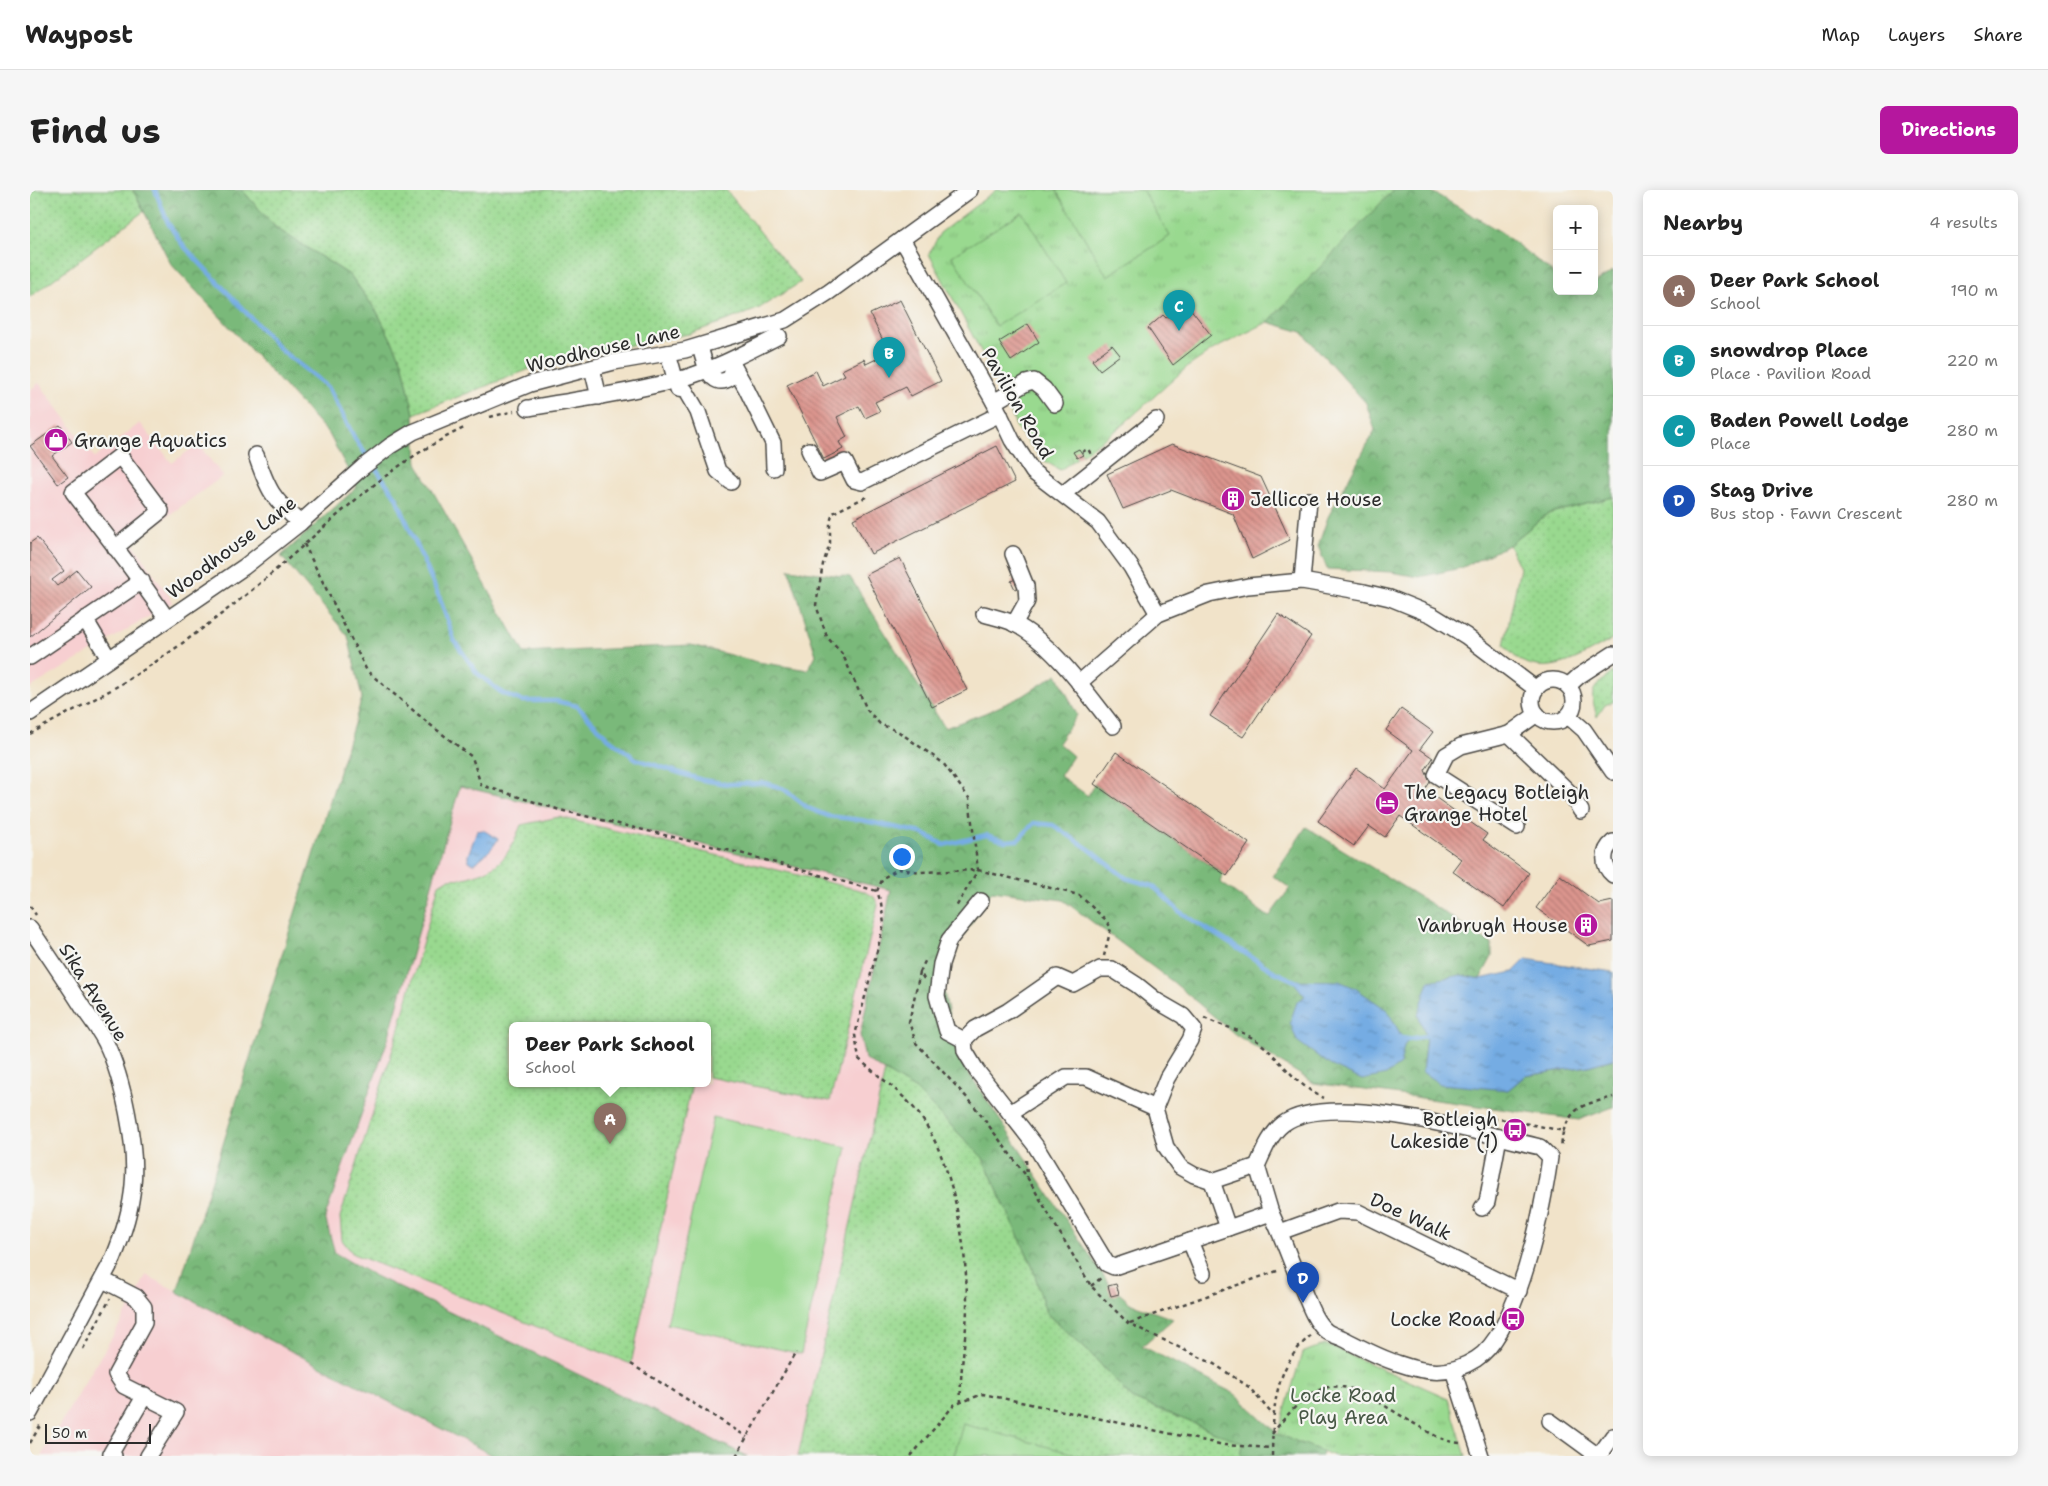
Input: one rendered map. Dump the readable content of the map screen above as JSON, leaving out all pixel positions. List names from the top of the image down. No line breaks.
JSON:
{"streets":{"street":["Woodhouse Lane","Pavilion Road","Sika Avenue","Doe Walk"]},"crossings":[["Woodhouse Lane","Pavilion Road"]],"parks":["Locke Road Play Area"],"places":{"shop":["Grange Aquatics"],"building":["Jellicoe House","Vanbrugh House"],"hotel":["The Legacy Botleigh Grange Hotel"],"bus stop":["Botleigh Lakeside (1)","Locke Road"]},"scale_bar":"50 m","page":{"header":"Waypost","nav":["Map","Layers","Share"],"buttons":"Directions","title":"Find us","heading":["Nearby","4 results"],"map_buttons":["+","−"],"list":[{"mark":"A","name":"Deer Park School","note":"School","value":"190 m"},{"mark":"B","name":"snowdrop Place","note":"Place · Pavilion Road","value":"220 m"},{"mark":"C","name":"Baden Powell Lodge","note":"Place","value":"280 m"},{"mark":"D","name":"Stag Drive","note":"Bus stop · Fawn Crescent","value":"280 m"}],"pins":["C","B","A","D"],"popup":["Deer Park School","School"],"scale":"50 m"}}
